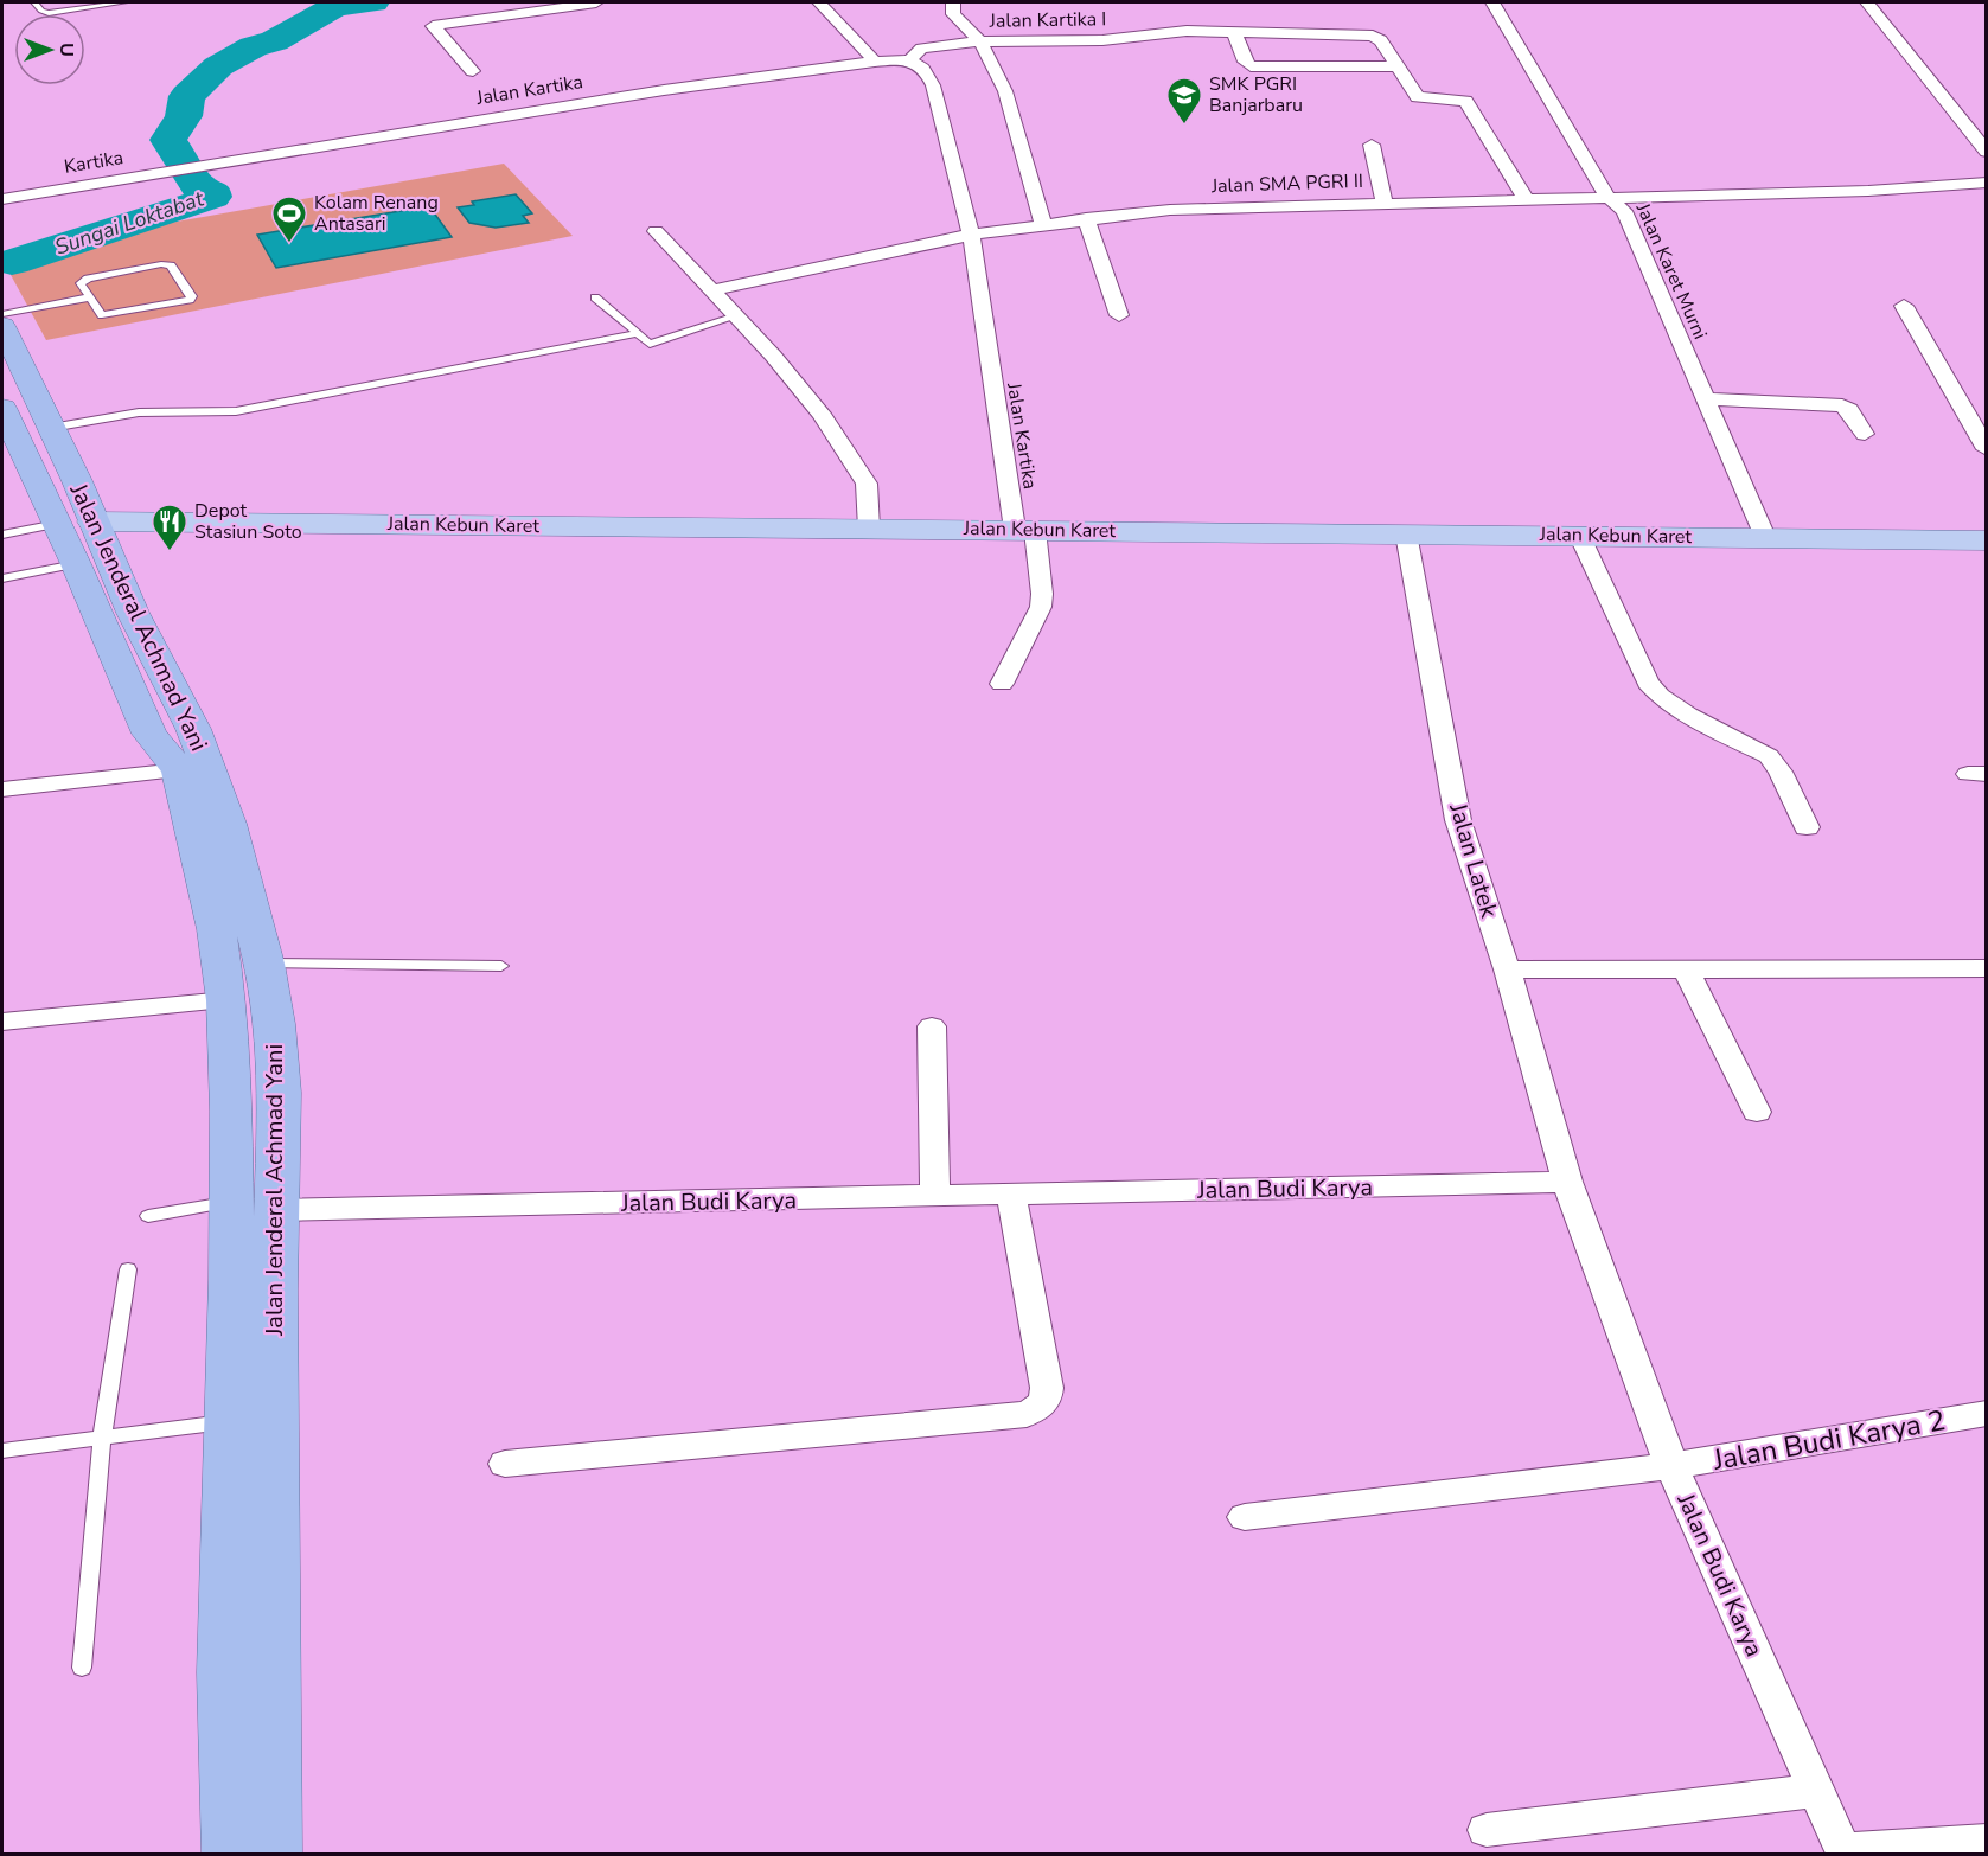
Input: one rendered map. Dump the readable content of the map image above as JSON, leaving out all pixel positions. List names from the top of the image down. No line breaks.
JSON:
{"streets":{"highway":["Jalan Jenderal Achmad Yani"],"main road":["Jalan Kebun Karet"],"street":["Jalan Kartika I","Jalan Kartika","Kartika","Jalan SMA PGRI II","Jalan Karet Murni","Jalan Latek","Jalan Budi Karya","Jalan Budi Karya 2"]},"crossings":[["Jalan Kartika I","Jalan Kartika"],["Jalan Kartika","Kartika"],["Jalan Kartika","Jalan SMA PGRI II"],["Jalan Kartika","Jalan Kebun Karet"],["Jalan SMA PGRI II","Jalan Karet Murni"],["Jalan Karet Murni","Jalan Kebun Karet"],["Jalan Kebun Karet","Jalan Jenderal Achmad Yani"],["Jalan Kebun Karet","Jalan Latek"],["Jalan Jenderal Achmad Yani","Jalan Budi Karya"],["Jalan Latek","Jalan Budi Karya"],["Jalan Budi Karya","Jalan Budi Karya 2"]],"water":["Sungai Loktabat"],"places":{"school or university":["SMK PGRI Banjarbaru"],"sports":["Kolam Renang Antasari"],"restaurant":["Depot Stasiun Soto"]},"north":"right"}
